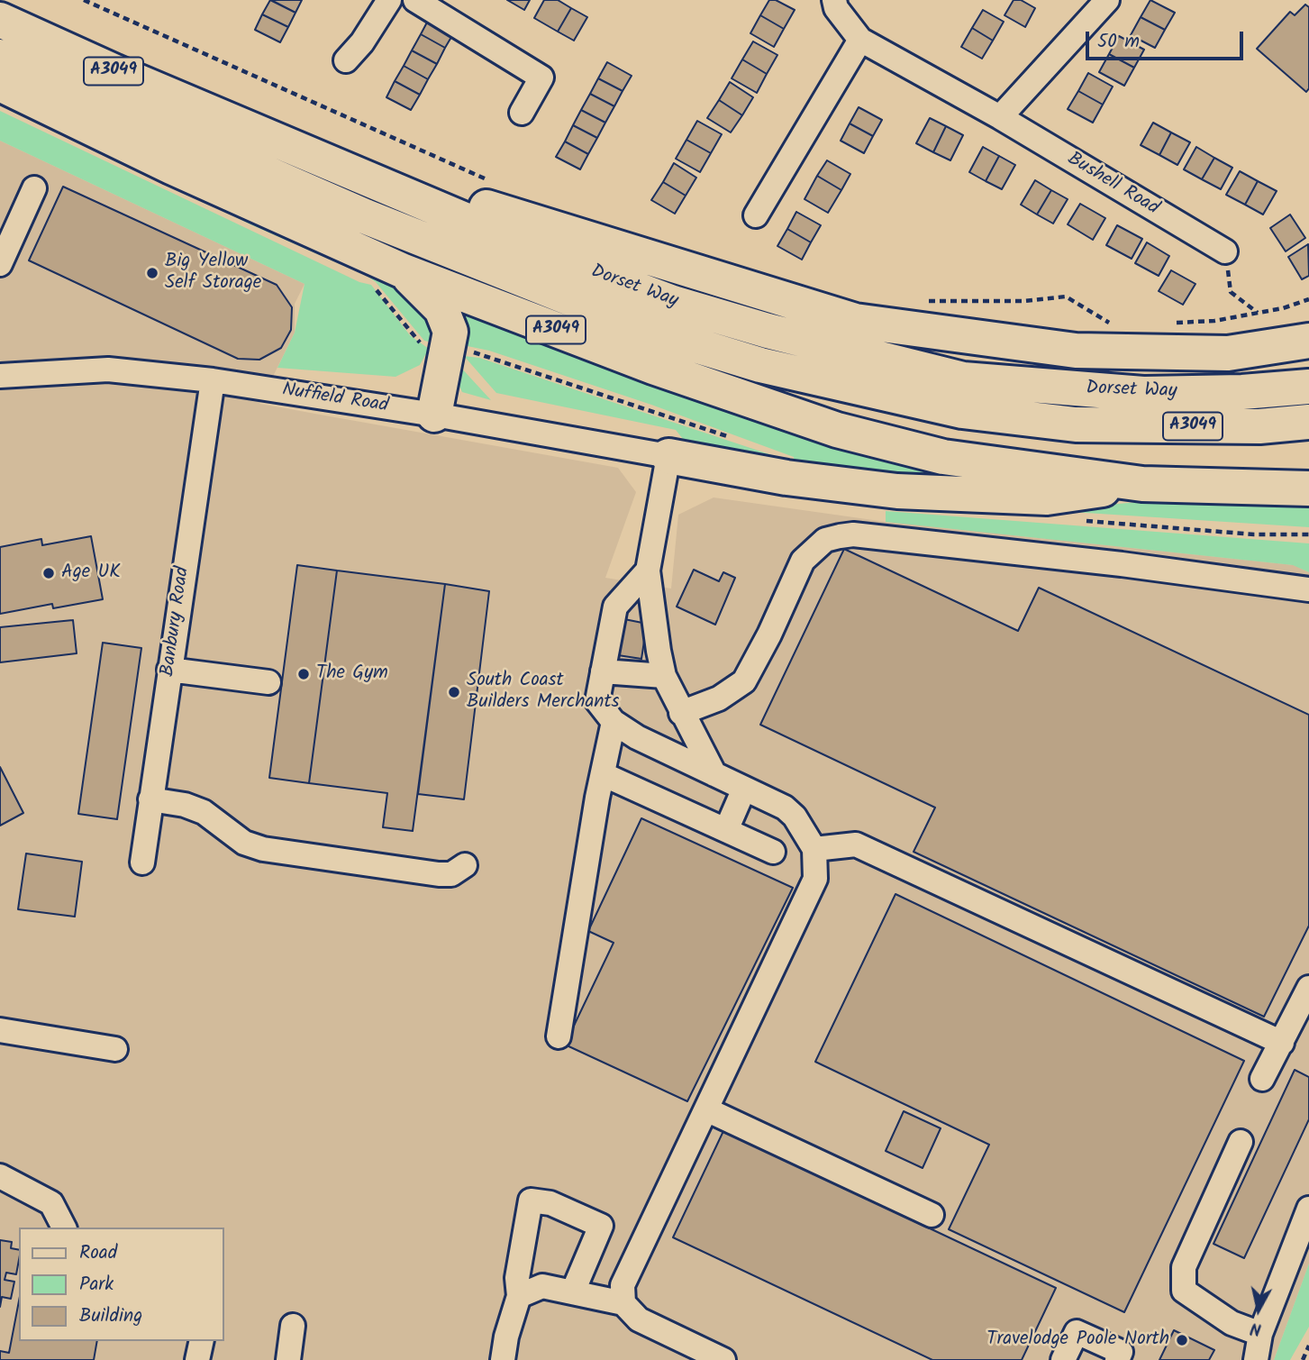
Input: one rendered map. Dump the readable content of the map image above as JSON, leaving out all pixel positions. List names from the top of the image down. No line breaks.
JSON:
{"streets":{"highway":["A3049","Dorset Way"],"street":["Bushell Road","Nuffield Road","Banbury Road"]},"crossings":[["A3049","Dorset Way"],["Nuffield Road","Banbury Road"]],"places":["Big Yellow Self Storage","Age UK","The Gym","South Coast Builders Merchants","Travelodge Poole North"],"legend":["Road","Park","Building"],"scale_bar":"50 m","north":"bottom"}
